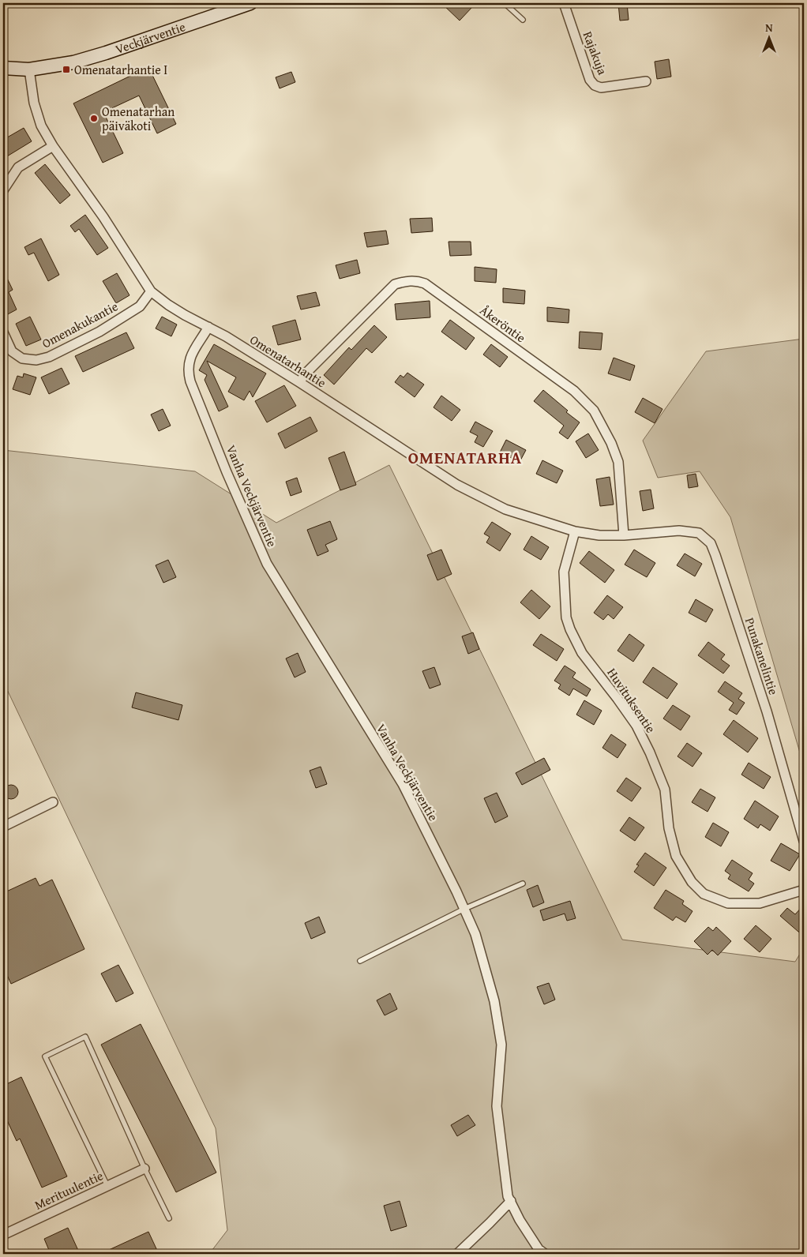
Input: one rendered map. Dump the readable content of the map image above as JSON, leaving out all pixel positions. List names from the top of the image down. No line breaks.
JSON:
{"streets":{"street":["Veckjärventie","Rajakuja","Åkeröntie","Omenakukantie","Omenatarhantie","Vanha Veckjärventie","Punakanelintie","Huvituksentie","Merituulentie"]},"crossings":[["Veckjärventie","Omenatarhantie"],["Åkeröntie","Omenatarhantie"],["Omenakukantie","Omenatarhantie"],["Omenatarhantie","Vanha Veckjärventie"],["Omenatarhantie","Punakanelintie"],["Omenatarhantie","Huvituksentie"]],"districts":["OMENATARHA"],"places":{"transit":["Omenatarhantie I"],"other":["Omenatarhan päiväkoti"]},"north":"top"}
